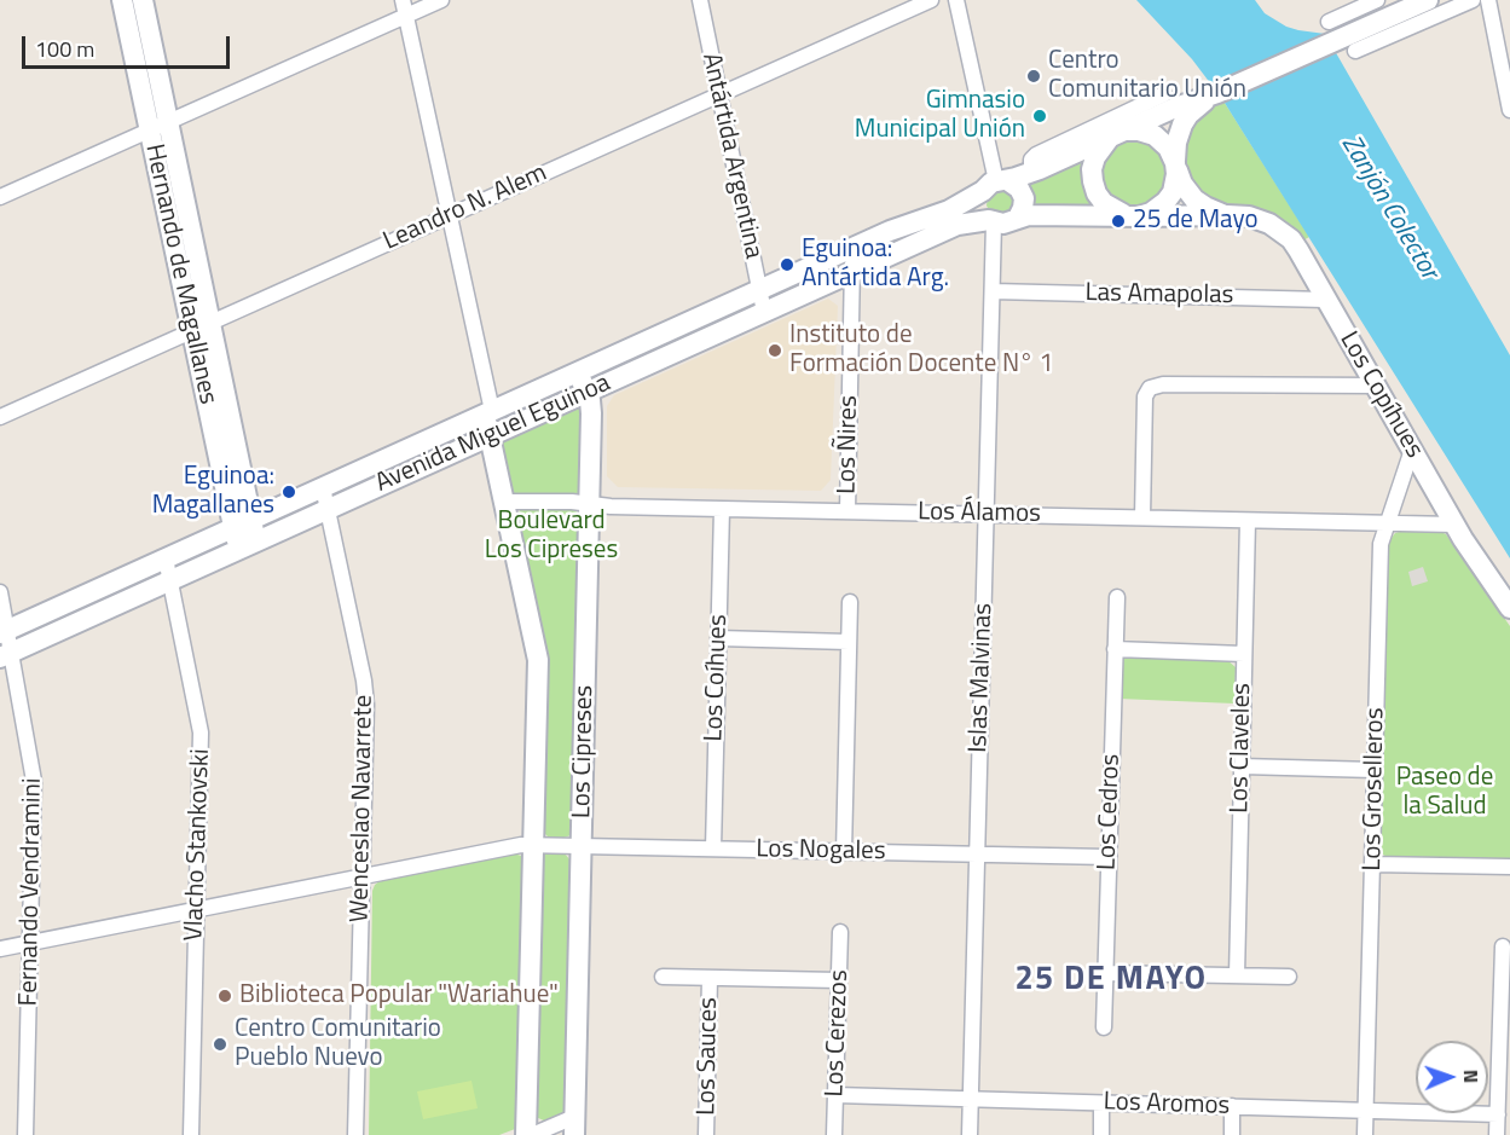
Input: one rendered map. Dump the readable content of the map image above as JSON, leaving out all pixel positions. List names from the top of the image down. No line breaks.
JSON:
{"streets":{"main road":["Hernando de Magallanes","Los Copíhues","Avenida Miguel Eguinoa","Los Cipreses"],"street":["Antártida Argentina","Leandro N. Alem","Las Amapolas","Los Ñires","Los Álamos","Los Coíhues","Islas Malvinas","Los Claveles","Los Groselleros","Wenceslao Navarrete","Los Cedros","Vlacho Stankovski","Los Nogales","Fernando Vendramini","Los Cerezos","Los Sauces","Los Aromos"]},"crossings":[["Antártida Argentina","Leandro N. Alem"],["Antártida Argentina","Avenida Miguel Eguinoa"],["Leandro N. Alem","Hernando de Magallanes"],["Hernando de Magallanes","Avenida Miguel Eguinoa"],["Las Amapolas","Los Copíhues"],["Las Amapolas","Islas Malvinas"],["Los Copíhues","Avenida Miguel Eguinoa"],["Los Copíhues","Los Álamos"],["Los Copíhues","Los Groselleros"],["Avenida Miguel Eguinoa","Los Ñires"],["Avenida Miguel Eguinoa","Islas Malvinas"],["Avenida Miguel Eguinoa","Los Cipreses"],["Avenida Miguel Eguinoa","Wenceslao Navarrete"],["Avenida Miguel Eguinoa","Vlacho Stankovski"],["Avenida Miguel Eguinoa","Fernando Vendramini"],["Los Ñires","Los Álamos"],["Los Álamos","Los Coíhues"],["Los Álamos","Islas Malvinas"],["Los Álamos","Los Claveles"],["Los Álamos","Los Cipreses"],["Los Álamos","Los Groselleros"],["Los Coíhues","Los Nogales"],["Islas Malvinas","Los Nogales"],["Islas Malvinas","Los Aromos"],["Los Cipreses","Los Nogales"],["Los Groselleros","Los Aromos"],["Wenceslao Navarrete","Los Nogales"],["Los Cedros","Los Nogales"],["Vlacho Stankovski","Los Nogales"],["Los Nogales","Fernando Vendramini"],["Los Cerezos","Los Aromos"]],"districts":["25 DE MAYO"],"water":["Zanjón Colector"],"parks":["Boulevard Los Cipreses","Paseo de la Salud"],"places":["Centro Comunitario Unión","Gimnasio Municipal Unión","25 de Mayo","Eguinoa: Antártida Arg.","Instituto de Formación Docente N° 1","Eguinoa: Magallanes","Biblioteca Popular \"Wariahue\"","Centro Comunitario Pueblo Nuevo"],"scale_bar":"100 m","north":"right"}
